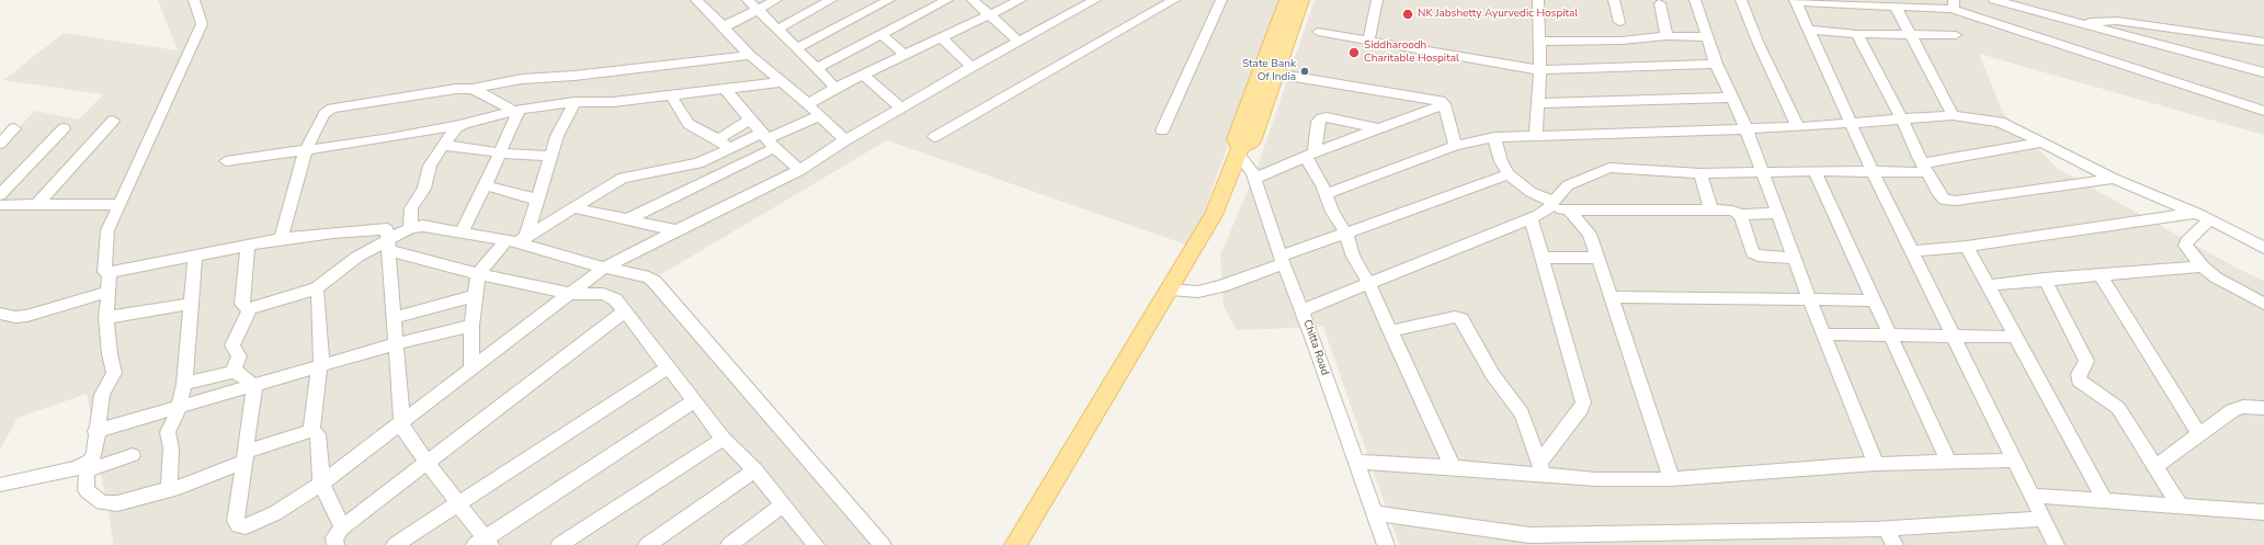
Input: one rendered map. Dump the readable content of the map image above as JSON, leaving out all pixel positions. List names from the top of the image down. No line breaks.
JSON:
{"streets":{"street":["Chitta Road"]},"places":["NK Jabshetty Ayurvedic Hospital","Siddharoodh Charitable Hospital","State Bank Of India"]}
